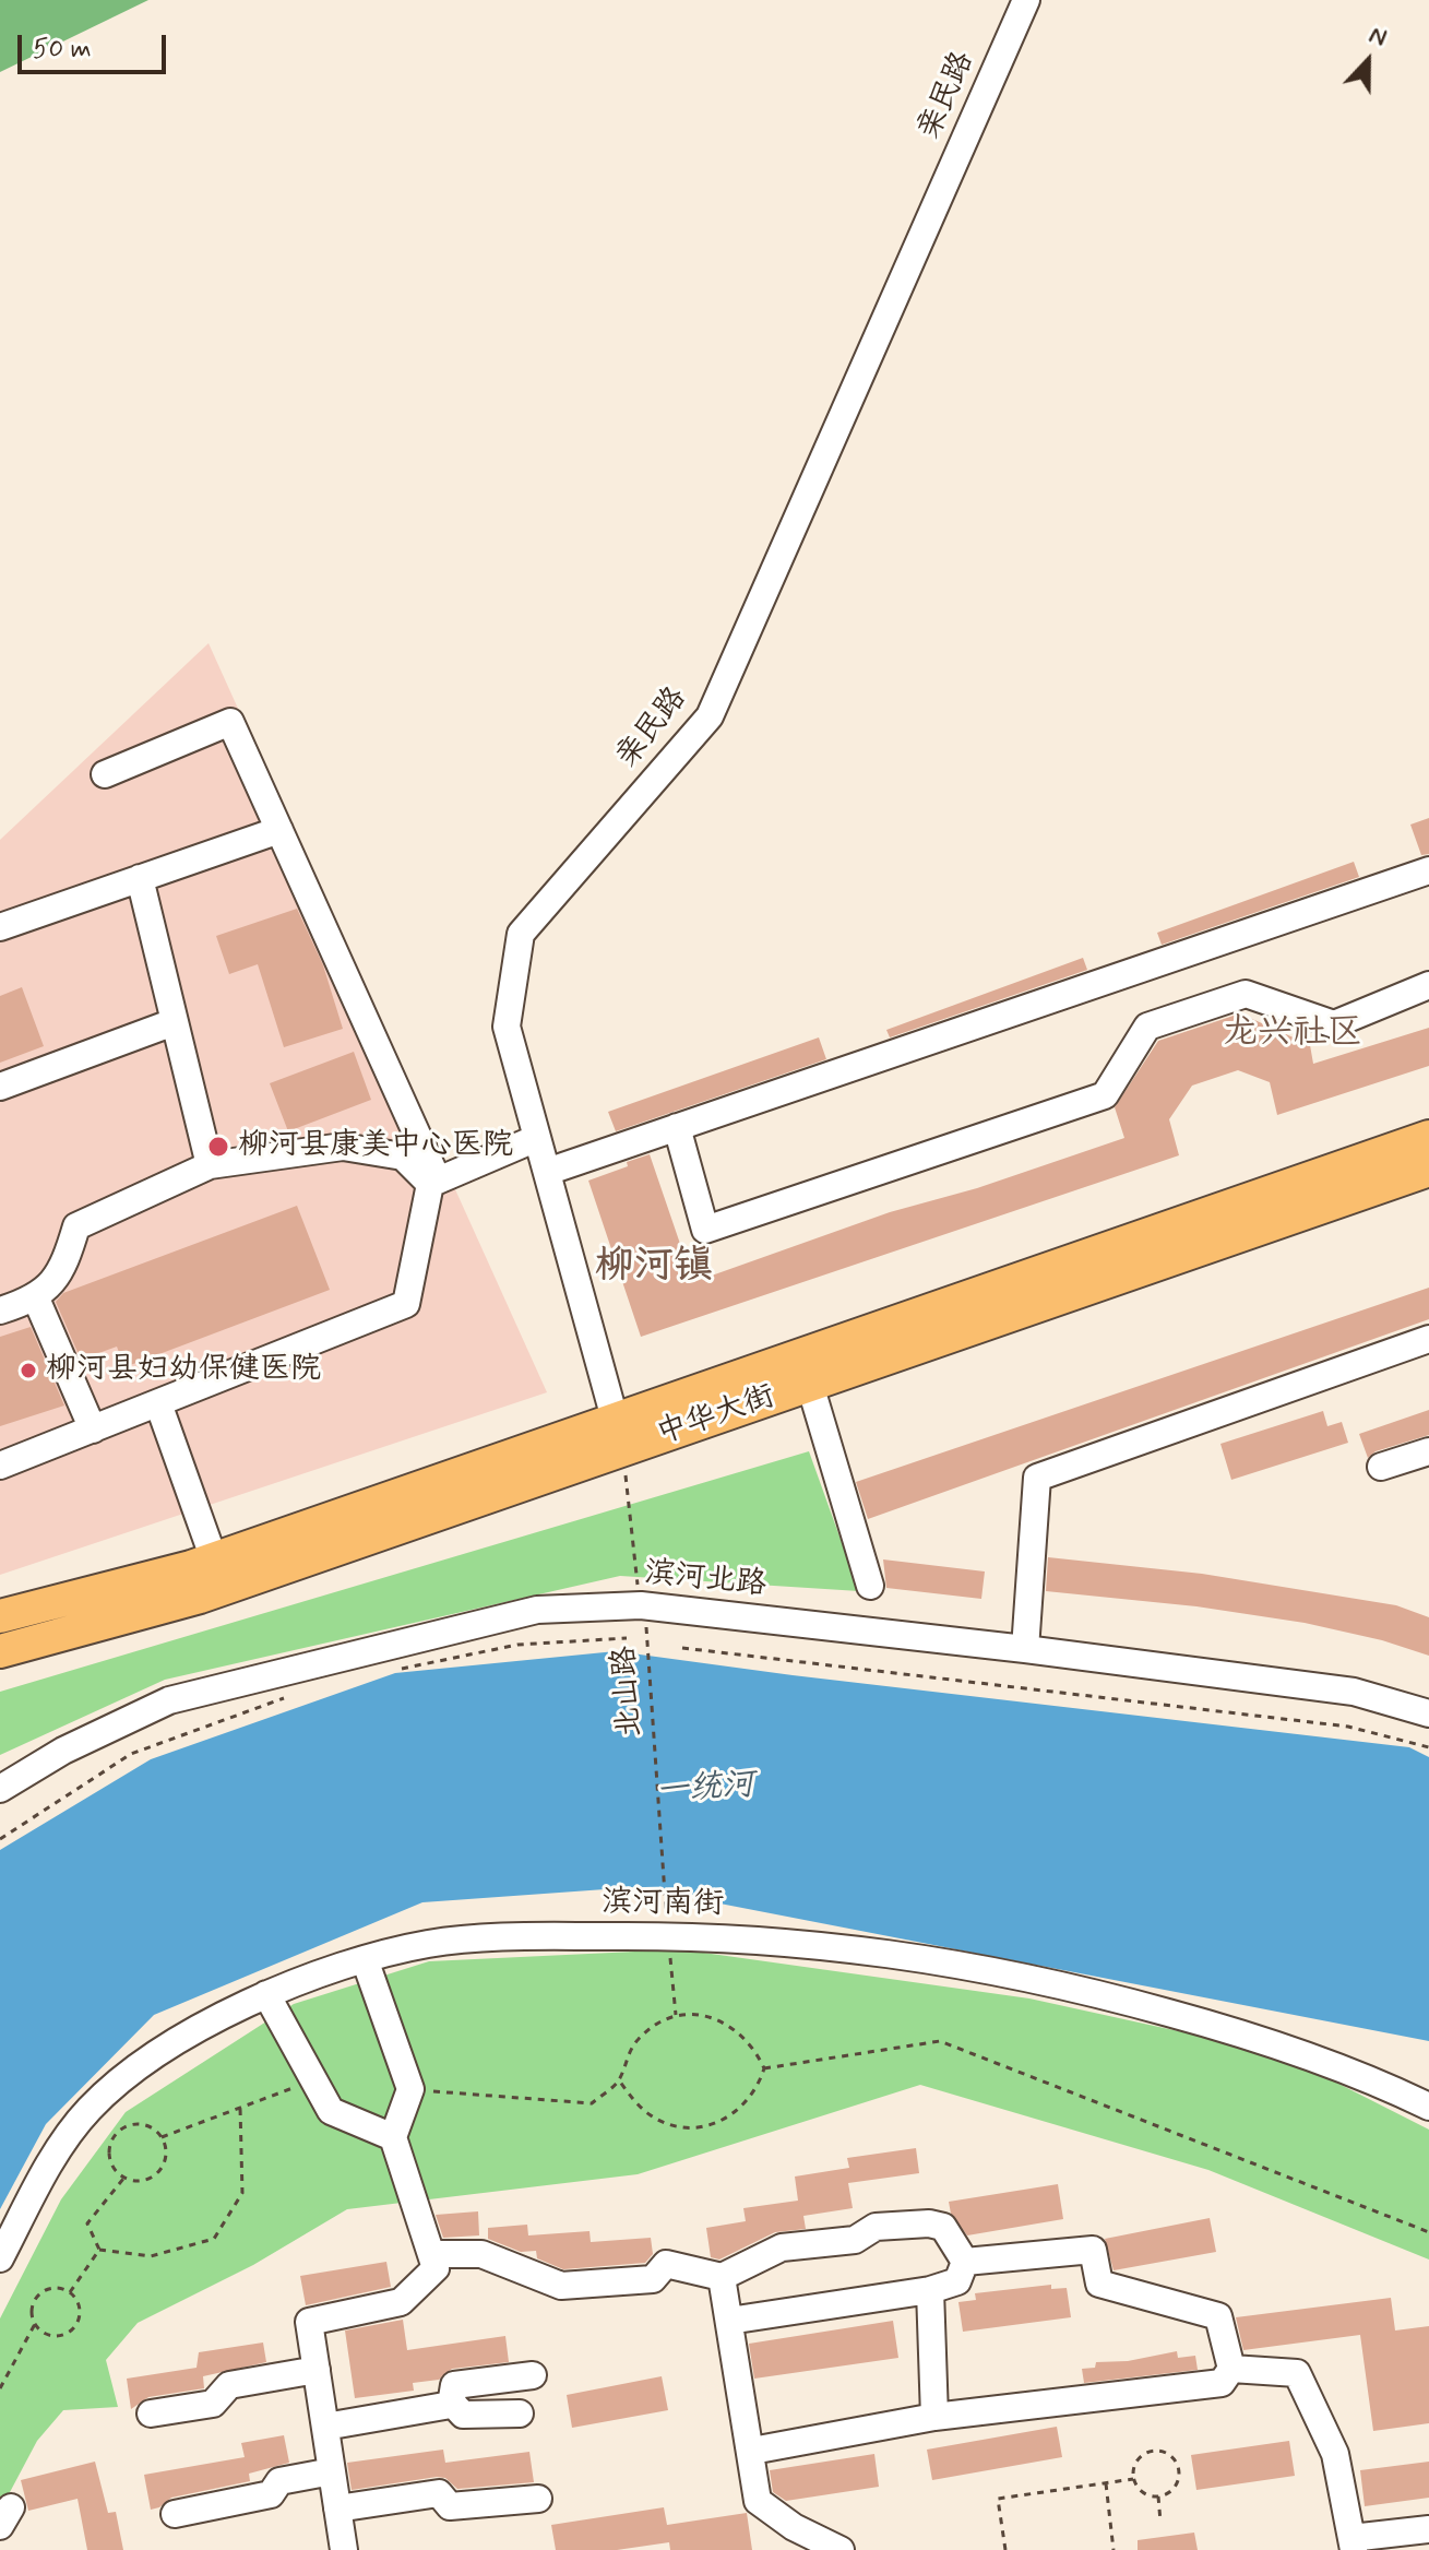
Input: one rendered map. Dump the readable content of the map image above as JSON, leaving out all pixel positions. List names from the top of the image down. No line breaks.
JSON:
{"streets":{"main road":["中华大街"],"street":["亲民路","滨河北路","滨河南街"],"path":["北山路"]},"crossings":[["亲民路","中华大街"],["亲民路","北山路"],["中华大街","北山路"],["滨河北路","北山路"],["北山路","滨河南街"]],"districts":["龙兴社区","柳河镇"],"water":["一统河"],"places":["柳河县康美中心医院","柳河县妇幼保健医院"],"scale_bar":"50 m","north":"top"}
